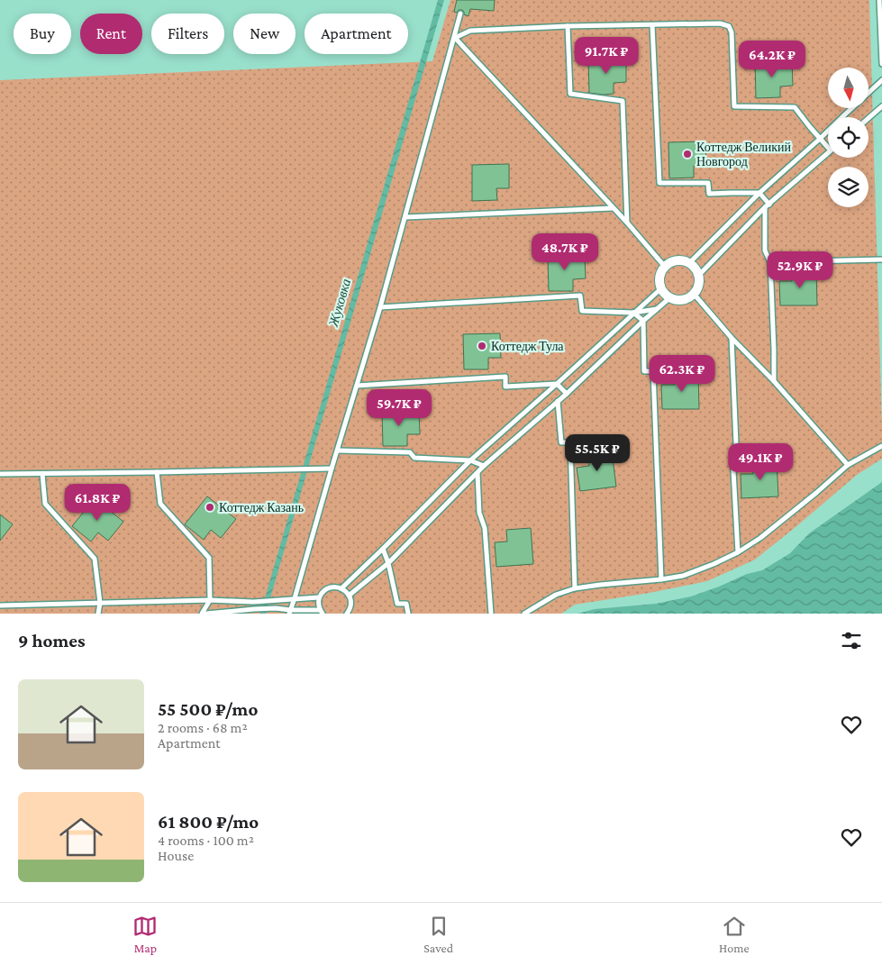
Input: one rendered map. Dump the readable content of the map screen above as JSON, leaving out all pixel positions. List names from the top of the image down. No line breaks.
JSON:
{"water":["Жуковка"],"places":["Коттедж Великий Новгород","Коттедж Тула","Коттедж Казань"],"north":"bottom","page":{"chip":["Buy","Rent","Filters","New","Apartment"],"price":["91.7K ₽","64.2K ₽","48.7K ₽","52.9K ₽","62.3K ₽","59.7K ₽","55.5K ₽","49.1K ₽","61.8K ₽"],"heading":"9 homes","list":[{"name":"55 500 ₽/mo","note":"2 rooms · 68 m² · Apartment"},{"name":"61 800 ₽/mo","note":"4 rooms · 100 m² · House"}],"tabs":["Map","Saved","Home"]}}
